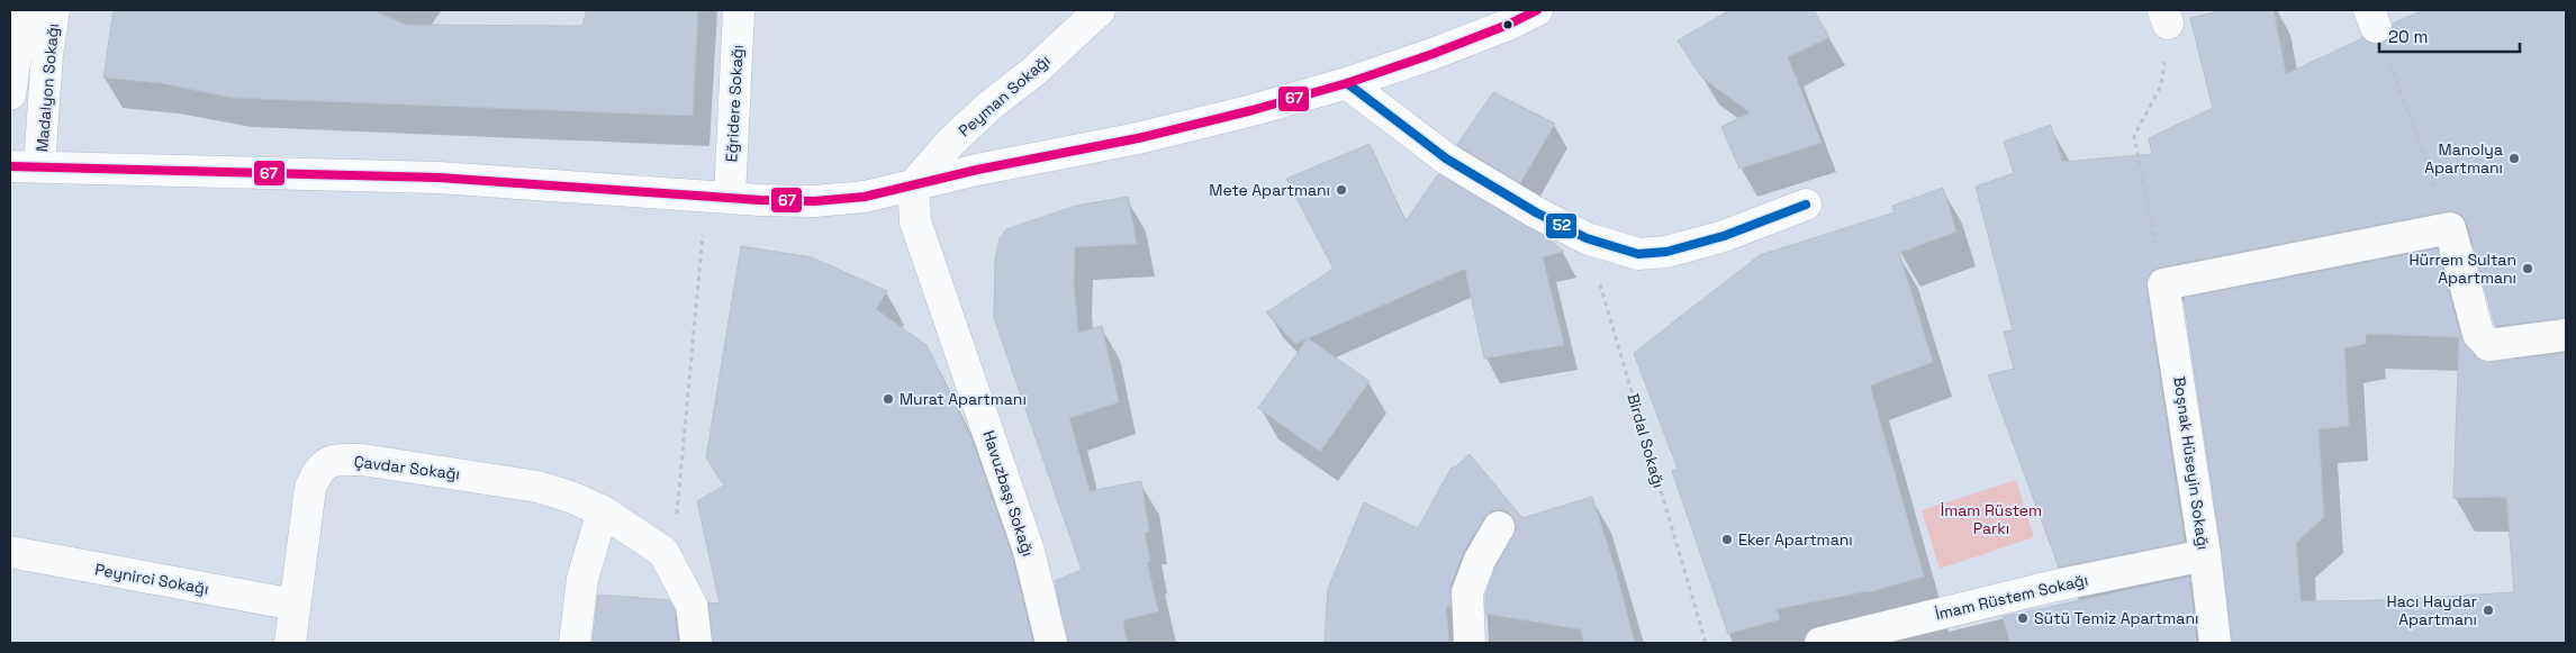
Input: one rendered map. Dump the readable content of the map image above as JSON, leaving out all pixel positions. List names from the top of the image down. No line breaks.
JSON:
{"streets":{"street":["Madalyon Sokağı","Peyman Sokağı","Eğridere Sokağı","Boşnak Hüseyin Sokağı","Çavdar Sokağı","Havuzbaşı Sokağı","Peynirci Sokağı","İmam Rüstem Sokağı"],"path":["Birdal Sokağı"]},"crossings":[["Peyman Sokağı","Havuzbaşı Sokağı"],["Boşnak Hüseyin Sokağı","İmam Rüstem Sokağı"],["Çavdar Sokağı","Peynirci Sokağı"]],"parks":["İmam Rüstem Parkı"],"places":["Manolya Apartmanı","Mete Apartmanı","Hürrem Sultan Apartmanı","Murat Apartmanı","Eker Apartmanı","Hacı Haydar Apartmanı","Sütü Temiz Apartmanı"],"lines":["transit line 67","transit line 52"],"scale_bar":"20 m"}
